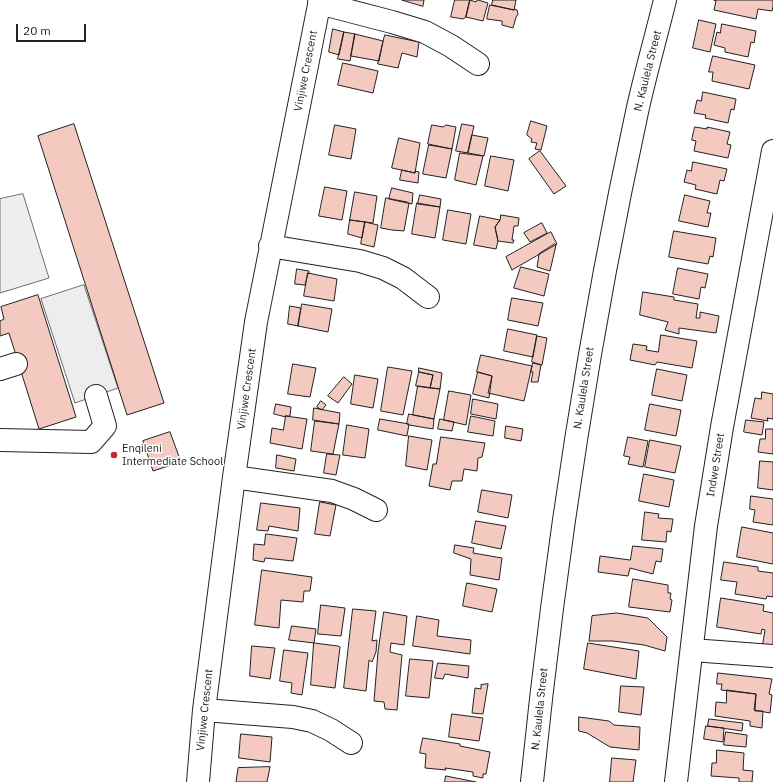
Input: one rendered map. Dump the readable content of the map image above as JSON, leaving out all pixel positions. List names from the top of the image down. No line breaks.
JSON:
{"streets":{"street":["Vinjiwe Crescent","N. Kaulela Street","Indwe Street"]},"places":["Enqileni Intermediate School"],"scale_bar":"20 m"}
